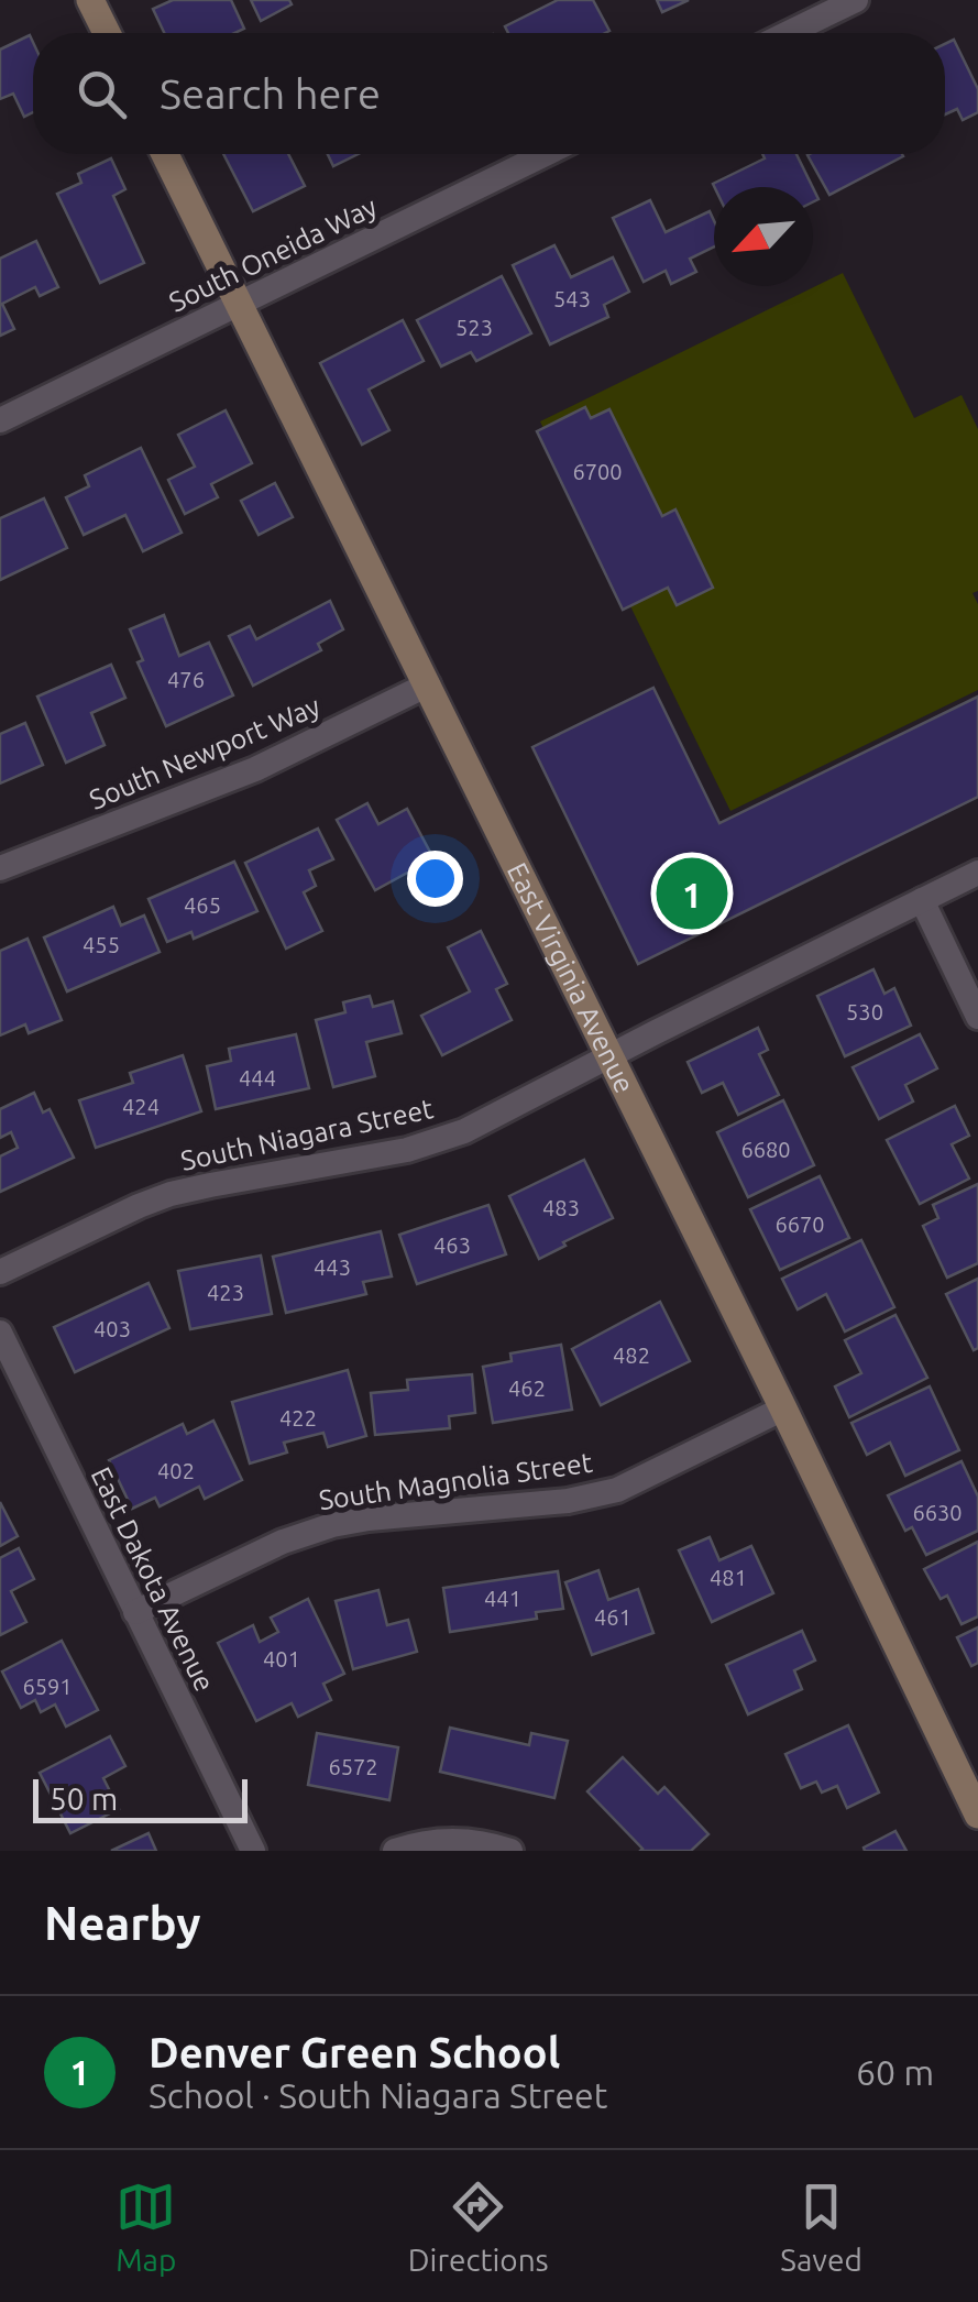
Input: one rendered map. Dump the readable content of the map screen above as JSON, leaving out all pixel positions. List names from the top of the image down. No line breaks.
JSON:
{"streets":{"street":["South Oneida Way","South Newport Way","East Virginia Avenue","South Niagara Street","South Magnolia Street","East Dakota Avenue"]},"crossings":[["South Oneida Way","East Virginia Avenue"],["South Newport Way","East Virginia Avenue"],["East Virginia Avenue","South Niagara Street"],["East Virginia Avenue","South Magnolia Street"],["South Magnolia Street","East Dakota Avenue"]],"house_numbers":["543","523","6700","476","465","455","530","444","424","6680","483","6670","463","443","423","403","482","462","422","402","6630","481","441","461","401","6591","6572"],"scale_bar":"50 m","north":"bottom left","page":{"search":"Search here","pins":"1","scale":"50 m","heading":"Nearby","list":[{"mark":"1","name":"Denver Green School","note":"School · South Niagara Street","value":"60 m"}],"nav":["Map","Directions","Saved"]}}
